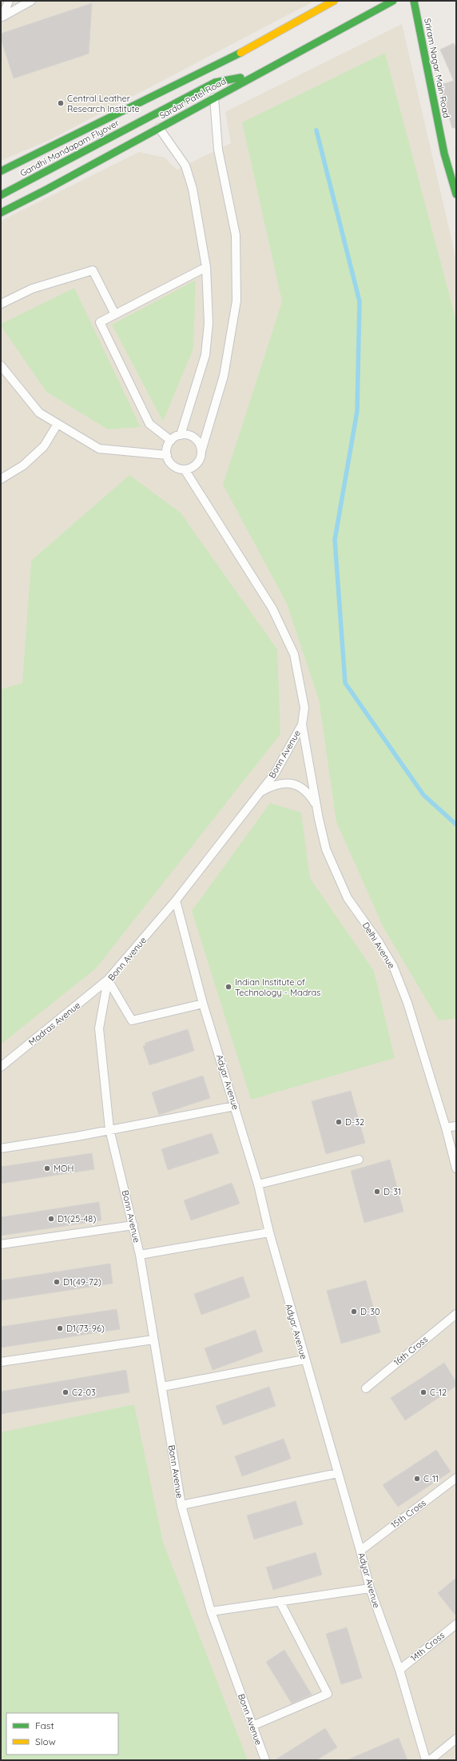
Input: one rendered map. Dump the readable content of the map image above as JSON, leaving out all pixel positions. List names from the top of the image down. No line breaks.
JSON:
{"streets":{"main road":["Sriram Nagar Main Road","Sardar Patel Road","Gandhi Mandapam Flyover"],"lane":["Bonn Avenue","Delhi Avenue","Madras Avenue","Adyar Avenue","16th Cross","15th Cross","14th Cross"]},"crossings":[["Sardar Patel Road","Gandhi Mandapam Flyover"],["Bonn Avenue","Delhi Avenue"],["Bonn Avenue","Madras Avenue"],["Bonn Avenue","Adyar Avenue"],["Adyar Avenue","15th Cross"],["Adyar Avenue","14th Cross"]],"places":["Central Leather Research Institute","Indian Institute of Technology - Madras","D-32","MOH","D-31","D1(25-48)","D1(49-72)","D-30","D1(73-96)","C2-03","C-12","C-11"],"legend":["Fast","Slow"]}
